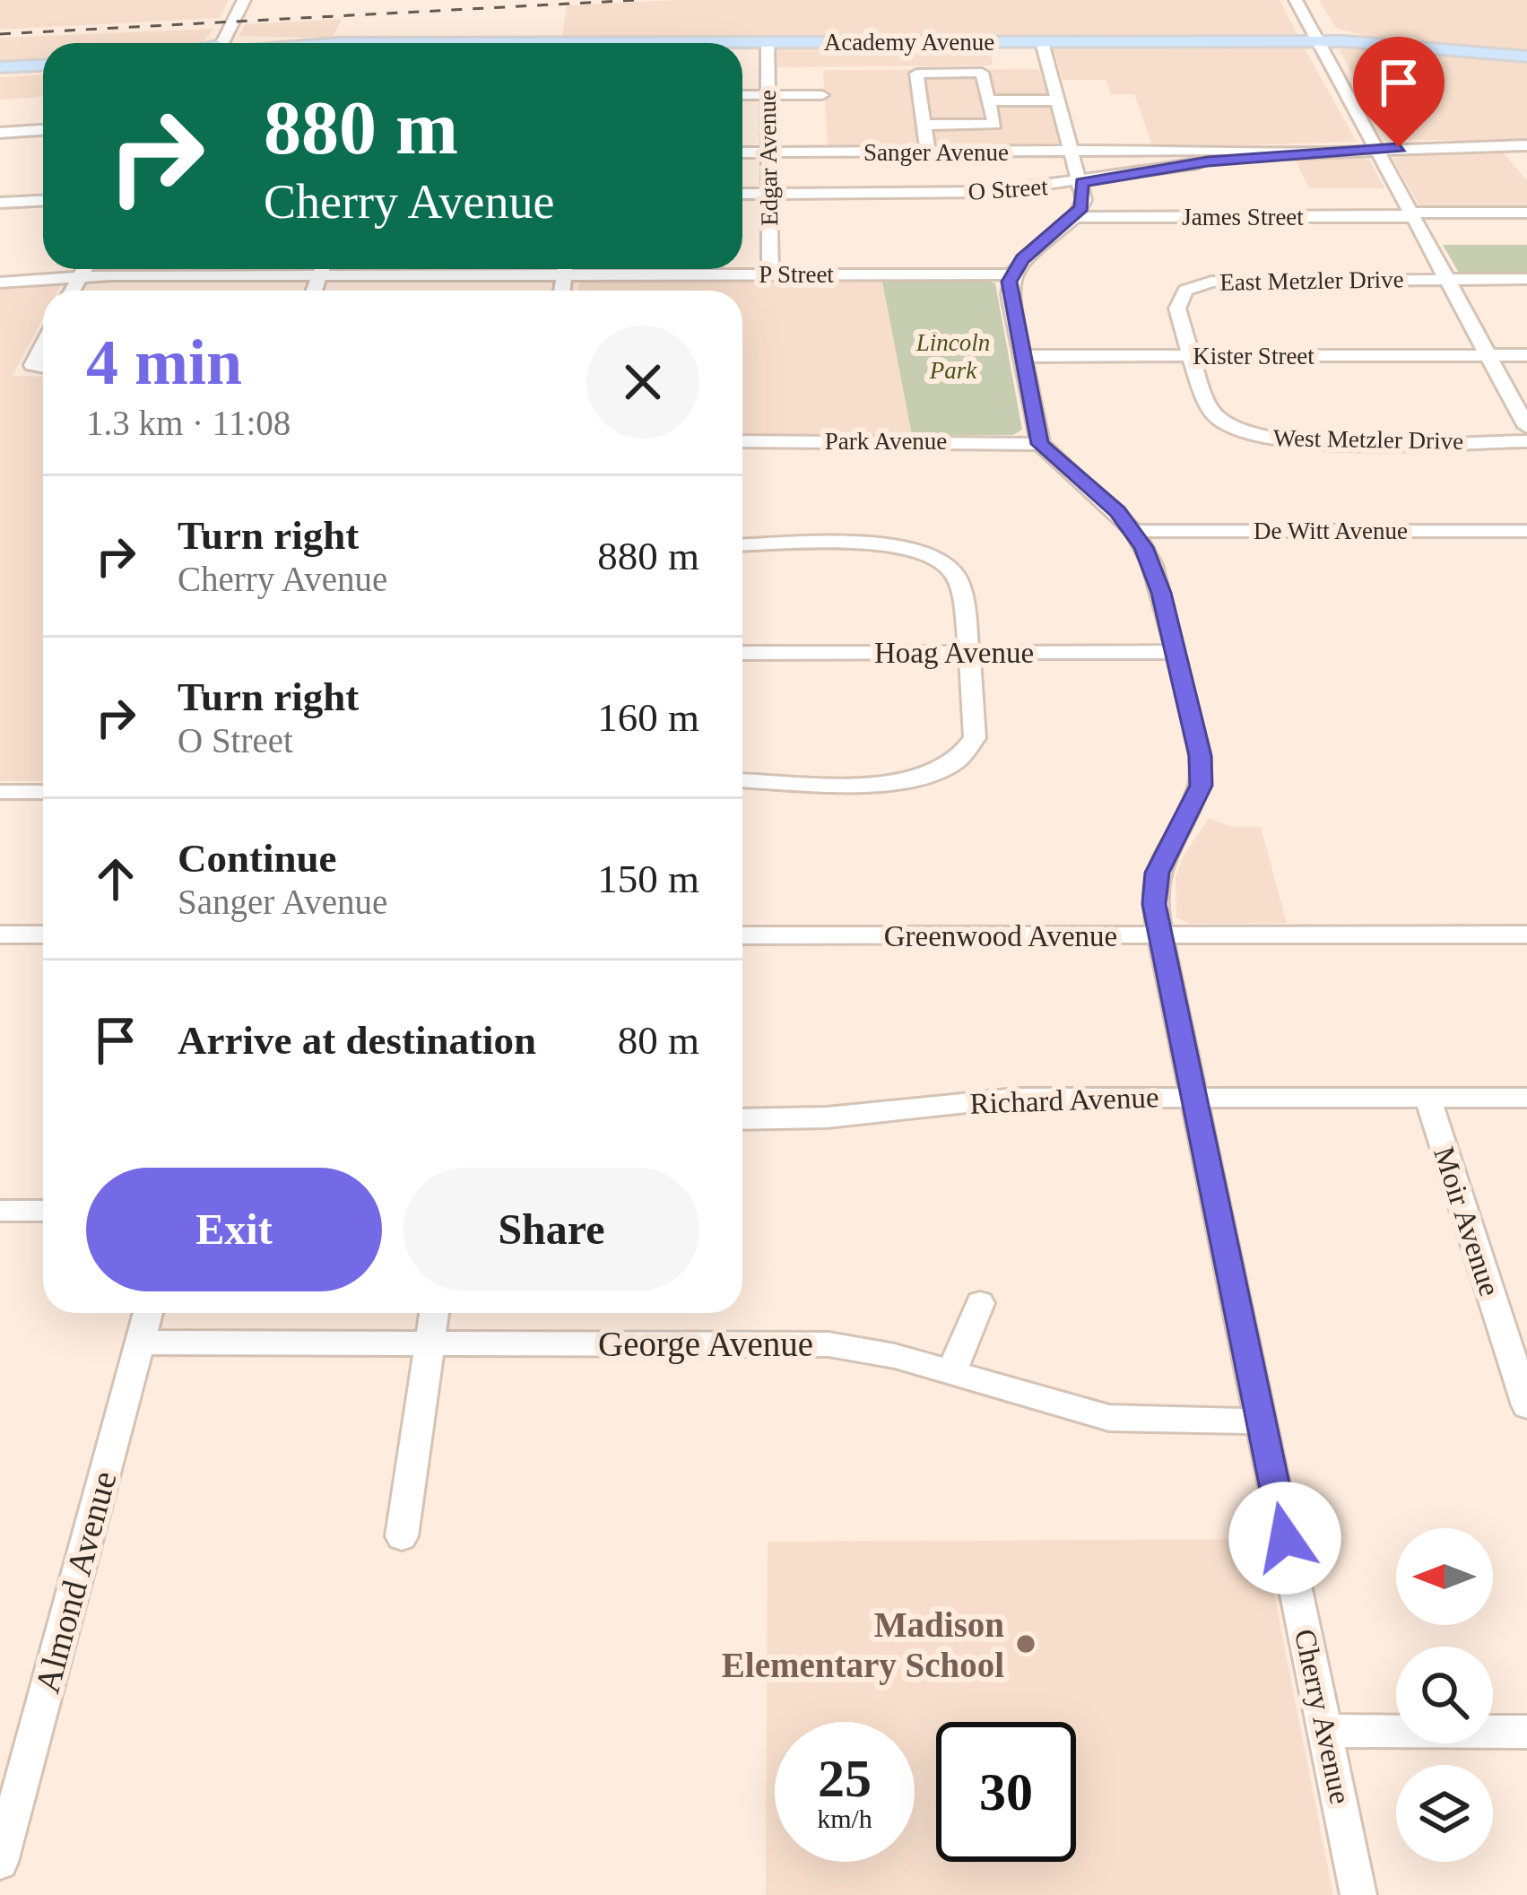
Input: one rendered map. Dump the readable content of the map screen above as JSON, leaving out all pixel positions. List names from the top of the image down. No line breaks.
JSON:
{"streets":{"main road":["Academy Avenue"],"street":["Sanger Avenue","Edgar Avenue","O Street","James Street","P Street","East Metzler Drive","Kister Street","West Metzler Drive","Park Avenue","De Witt Avenue","Hoag Avenue","Greenwood Avenue","Richard Avenue","Moir Avenue","George Avenue","Almond Avenue","Cherry Avenue"]},"crossings":[["Academy Avenue","Edgar Avenue"],["Sanger Avenue","Edgar Avenue"],["Sanger Avenue","O Street"],["Edgar Avenue","O Street"],["Edgar Avenue","P Street"],["East Metzler Drive","Kister Street"],["East Metzler Drive","West Metzler Drive"],["Kister Street","West Metzler Drive"],["Park Avenue","Cherry Avenue"],["De Witt Avenue","Cherry Avenue"],["Hoag Avenue","Cherry Avenue"],["Greenwood Avenue","Cherry Avenue"],["Richard Avenue","Moir Avenue"],["Richard Avenue","Cherry Avenue"],["George Avenue","Almond Avenue"],["George Avenue","Cherry Avenue"]],"parks":["Lincoln Park"],"places":["Madison Elementary School"],"north":"left","page":{"turn":["880 m","Cherry Avenue"],"heading":["4 min","1.3 km · 11:08"],"list":[{"name":"Turn right","note":"Cherry Avenue","value":"880 m"},{"name":"Turn right","note":"O Street","value":"160 m"},{"name":"Continue","note":"Sanger Avenue","value":"150 m"},{"name":"Arrive at destination","value":"80 m"}],"buttons":["Exit","Share"],"speed":"25 km/h","limit":"30"}}
